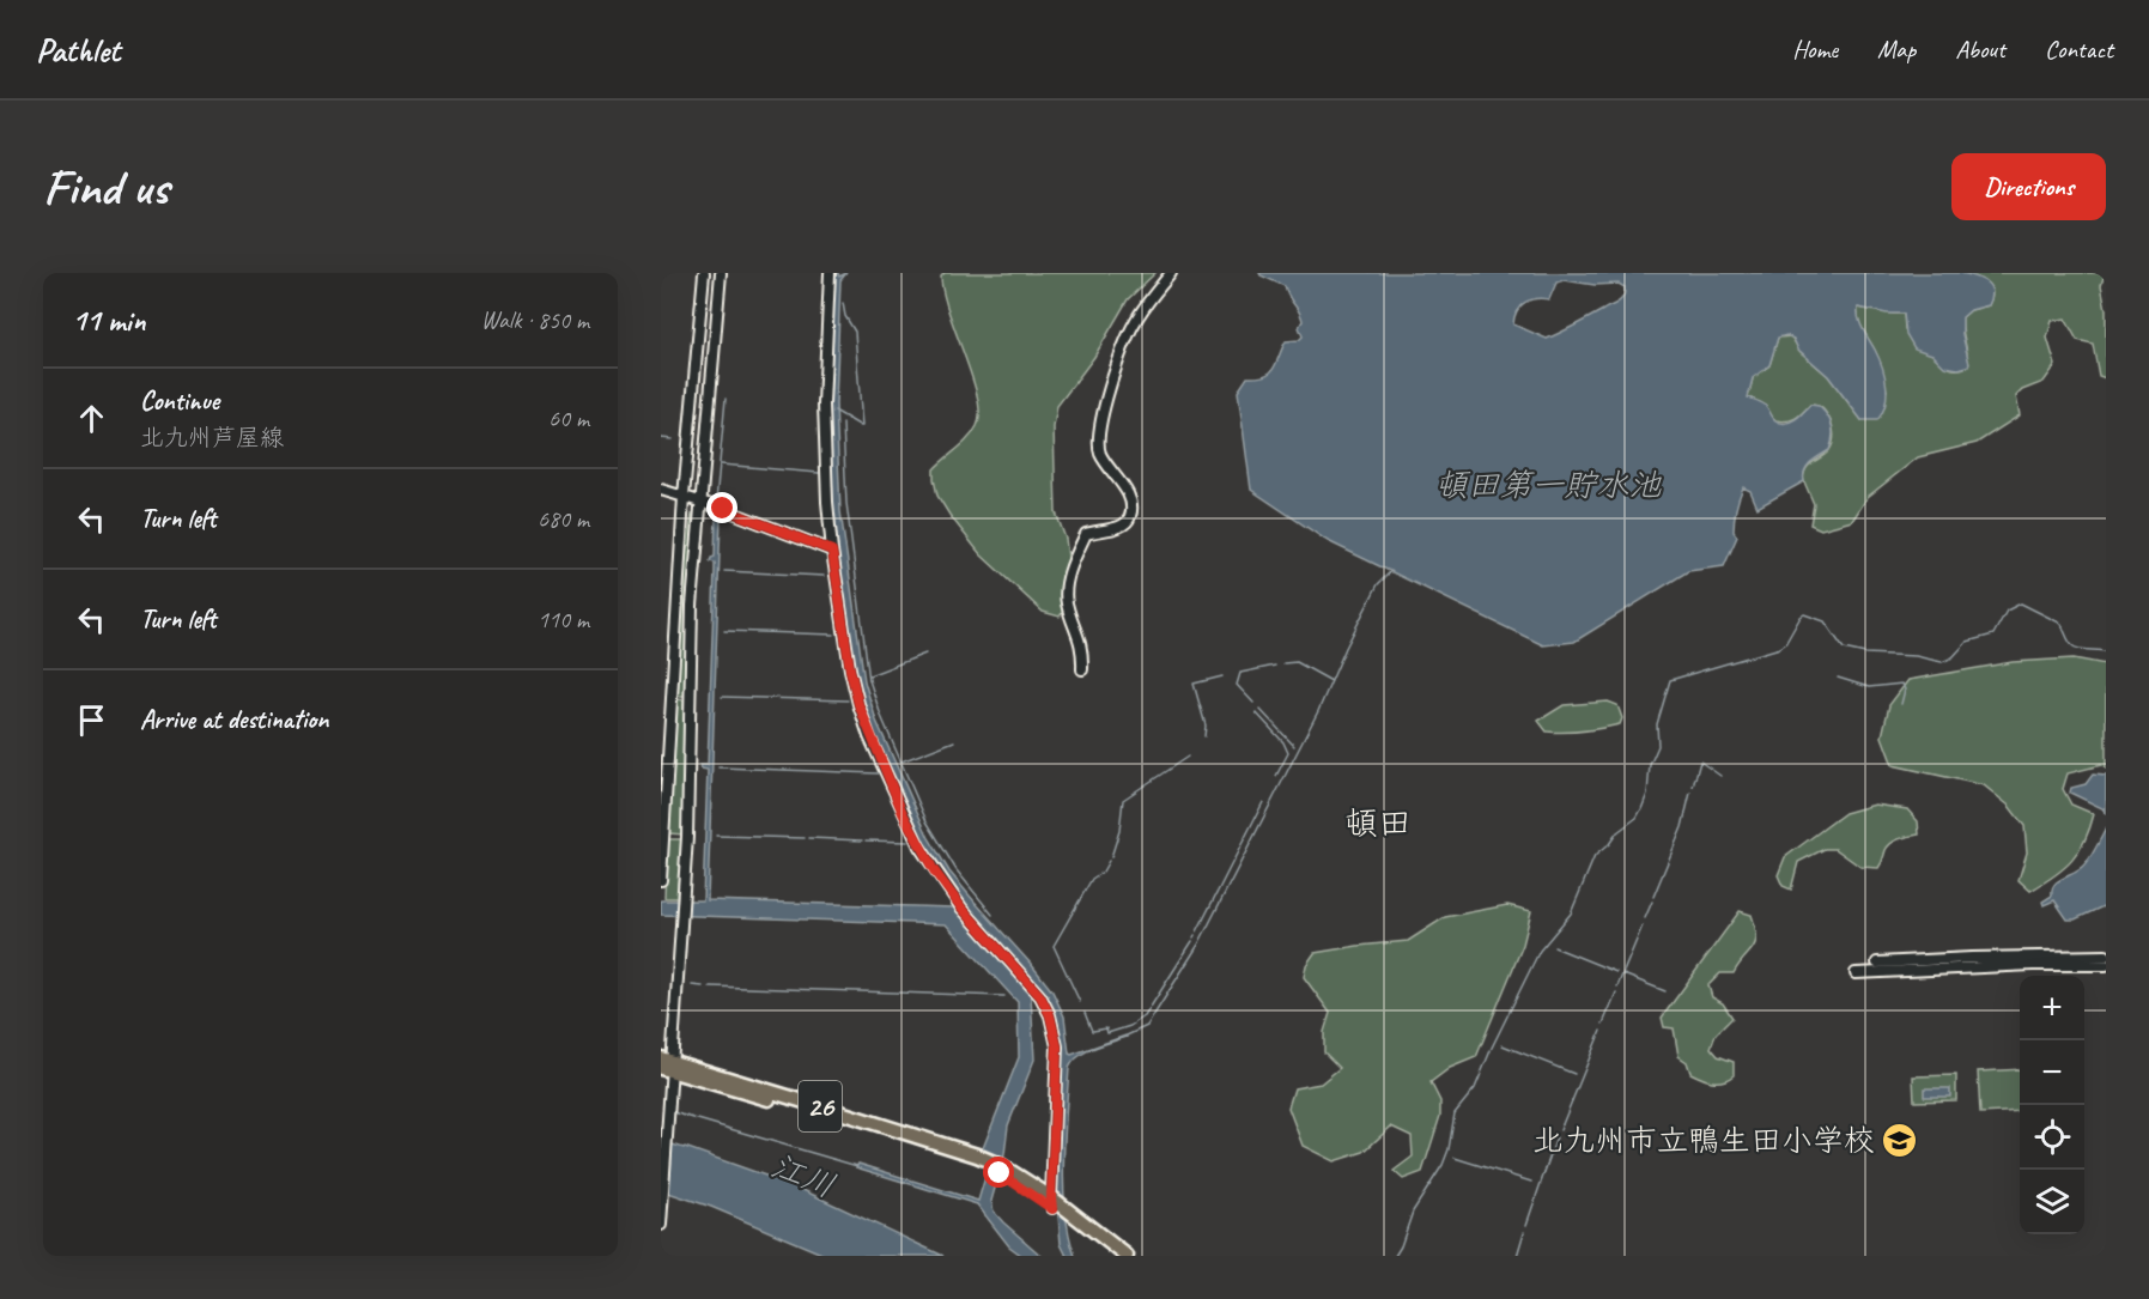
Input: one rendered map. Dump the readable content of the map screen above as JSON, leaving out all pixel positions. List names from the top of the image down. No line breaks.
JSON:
{"streets":{"main road":["26"]},"districts":["頓田"],"water":["頓田第一貯水池","江川"],"places":{"school or university":["北九州市立鴨生田小学校"]},"page":{"header":"Pathlet","nav":["Home","Map","About","Contact"],"buttons":"Directions","title":"Find us","heading":["11 min","Walk · 850 m"],"list":[["Continue","北九州芦屋線","60 m"],["Turn left","680 m"],["Turn left","110 m"],"Arrive at destination"],"map_buttons":["+","−"]}}
